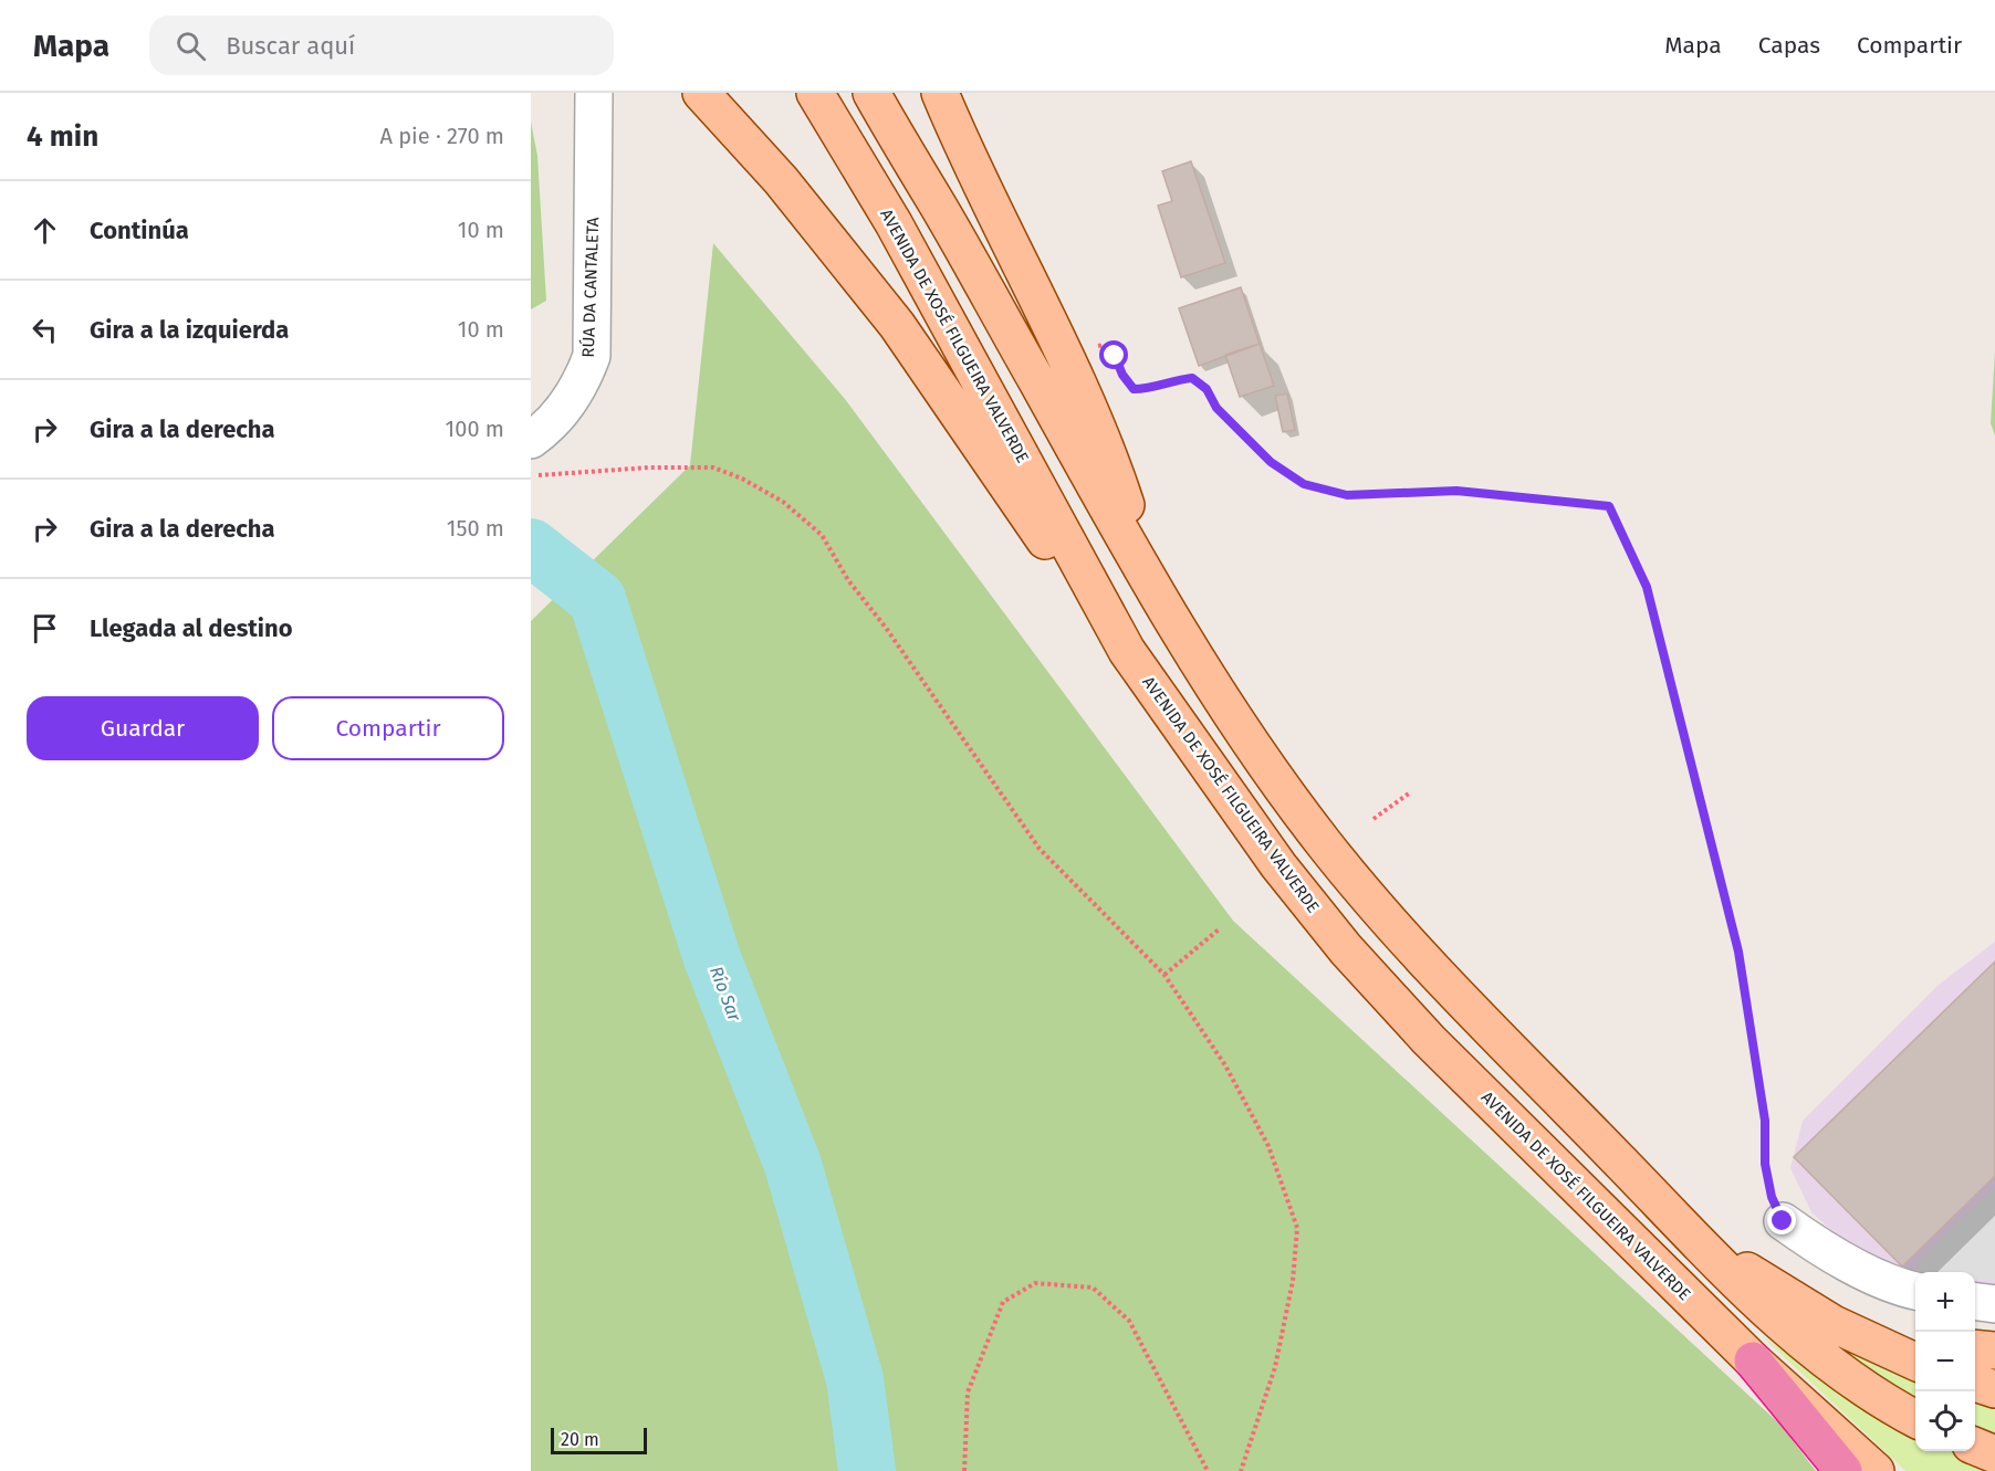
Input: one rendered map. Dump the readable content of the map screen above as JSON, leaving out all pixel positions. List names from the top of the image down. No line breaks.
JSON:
{"streets":{"main road":["AVENIDA DE XOSÉ FILGUEIRA VALVERDE"],"street":["RÚA DA CANTALETA"]},"water":["Río Sar"],"scale_bar":"20 m","page":{"header":"Mapa","search":"Buscar aquí","nav":["Mapa","Capas","Compartir"],"heading":["4 min","A pie · 270 m"],"list":[["Continúa","10 m"],["Gira a la izquierda","10 m"],["Gira a la derecha","100 m"],["Gira a la derecha","150 m"],"Llegada al destino"],"buttons":["Guardar","Compartir"],"map_buttons":["+","−"],"scale":"20 m"}}
